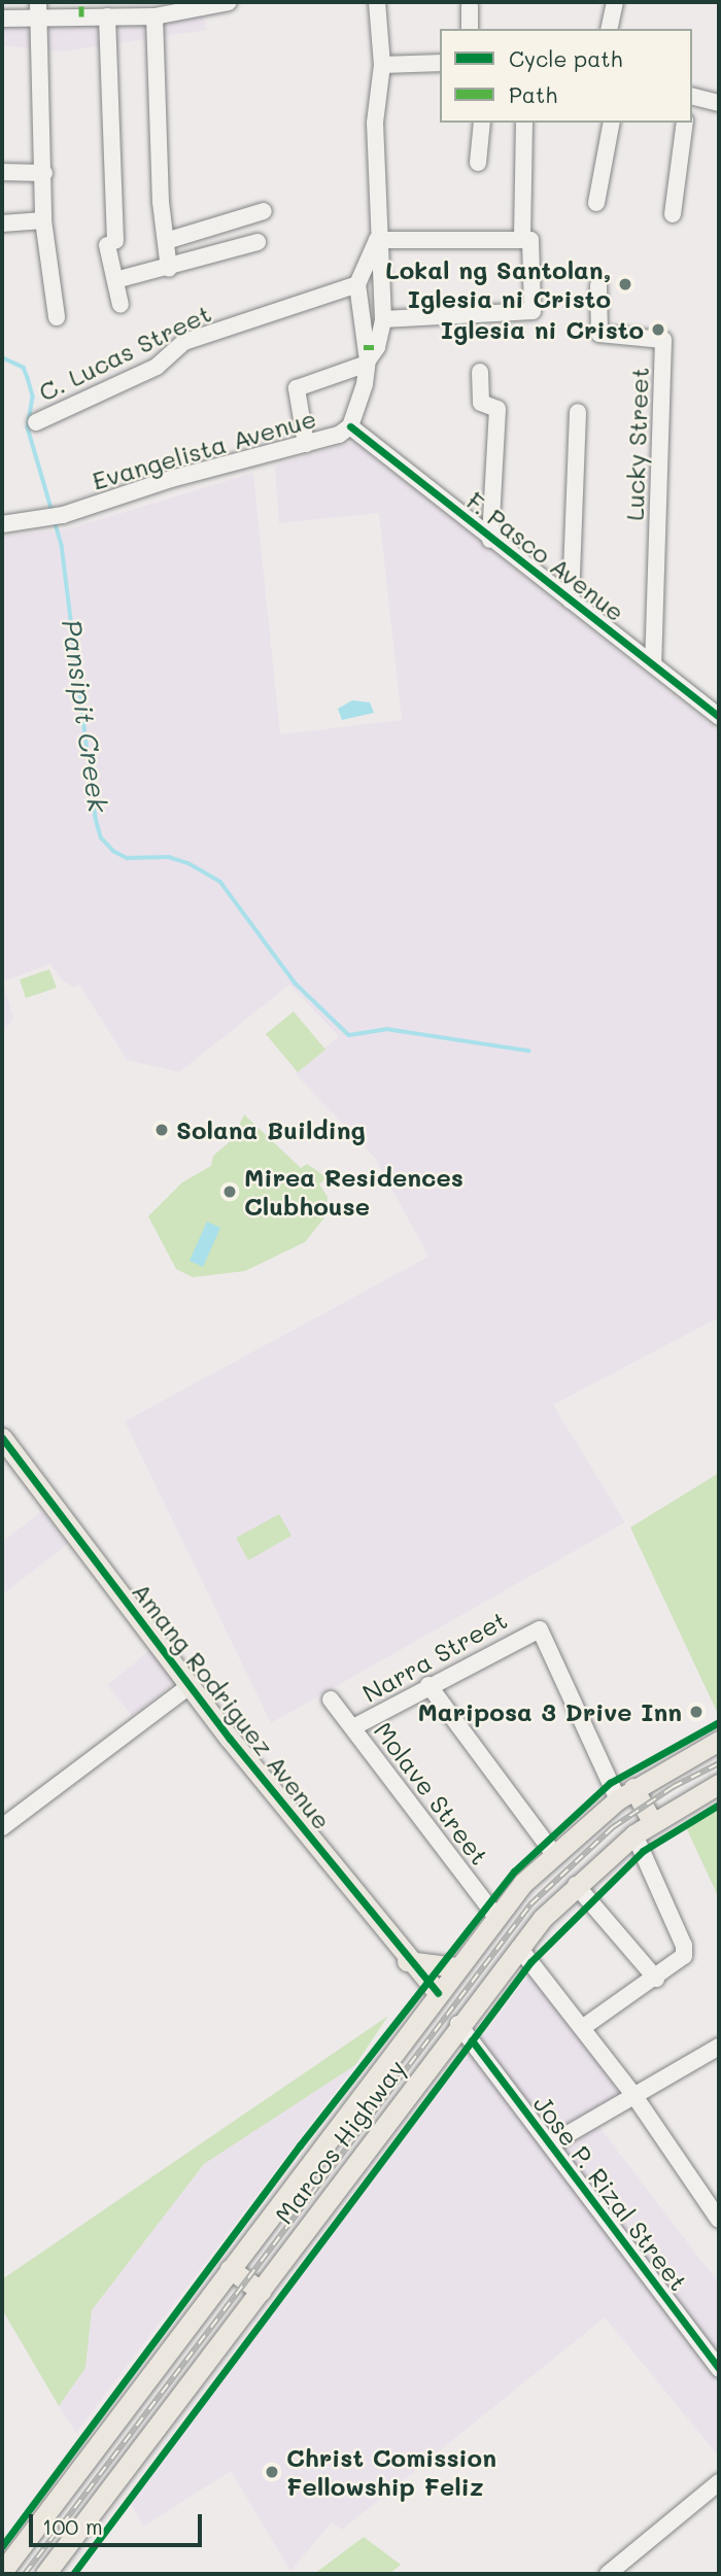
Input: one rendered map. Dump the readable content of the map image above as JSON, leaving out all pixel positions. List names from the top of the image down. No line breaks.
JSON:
{"streets":{"main road":["Amang Rodriguez Avenue","Marcos Highway"],"street":["C. Lucas Street","Lucky Street","Evangelista Avenue","F. Pasco Avenue","Narra Street","Molave Street","Jose P. Rizal Street"]},"crossings":[["C. Lucas Street","Evangelista Avenue"],["Lucky Street","F. Pasco Avenue"],["Evangelista Avenue","F. Pasco Avenue"],["Narra Street","Molave Street"],["Narra Street","Marcos Highway"],["Amang Rodriguez Avenue","Marcos Highway"],["Molave Street","Marcos Highway"],["Marcos Highway","Jose P. Rizal Street"]],"water":["Pansipit Creek"],"places":["Lokal ng Santolan, Iglesia ni Cristo","Iglesia ni Cristo","Solana Building","Mirea Residences Clubhouse","Mariposa 3 Drive Inn","Christ Comission Fellowship Feliz"],"legend":["Cycle path","Path"],"scale_bar":"100 m"}
